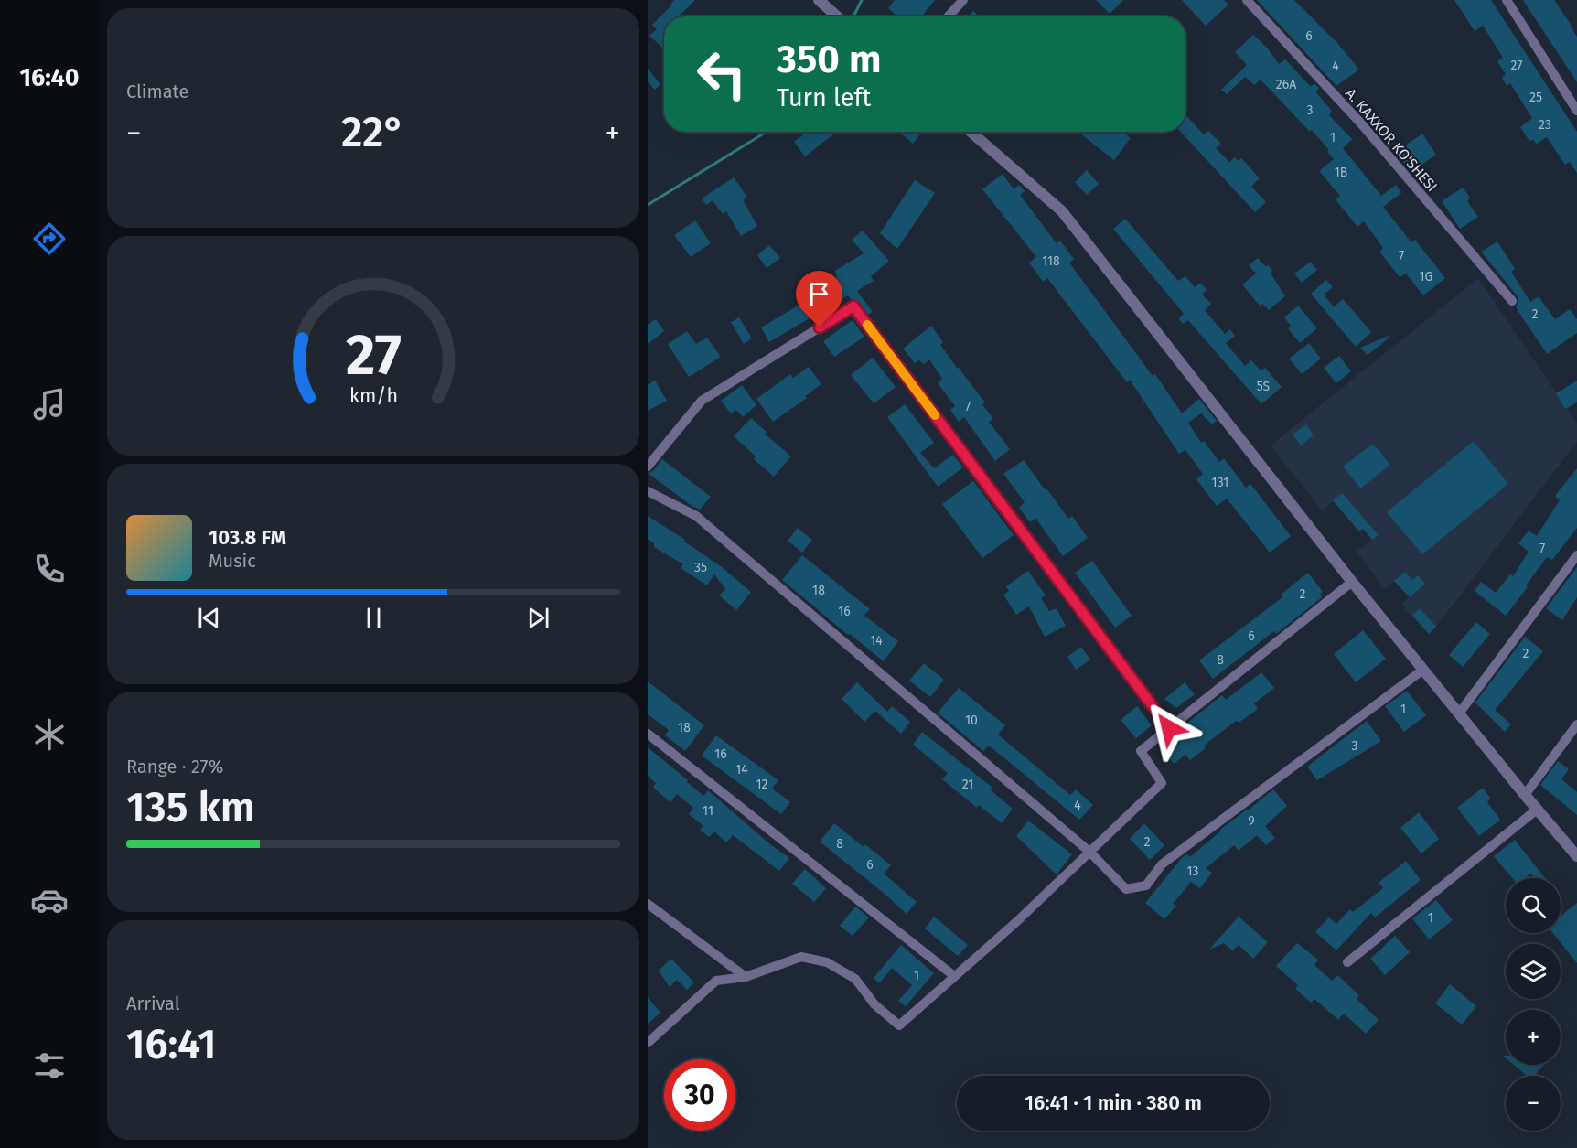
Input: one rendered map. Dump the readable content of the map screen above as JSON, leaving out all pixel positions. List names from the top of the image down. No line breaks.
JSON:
{"streets":{"street":["A. KAXXOR KO'SHESI"]},"house_numbers":["6","27","4","26A","25","3","23","1","1B","7","118","1G","2","5S","7","131","7","35","18","2","16","6","14","2","8","1","10","18","3","16","14","12","21","4","11","9","2","8","6","13","1","1"],"page":{"tabs":"16:40","tile":["Climate",["Range · 27%","135 km"],["Arrival","16:41"]],"turn":["350 m","Turn left"],"heat":["−","22°","+"],"song":["103.8 FM","Music"],"map_buttons":["+","−"],"limit":"30","trip":"16:41 · 1 min · 380 m","gauge":["27","km/h"]}}
